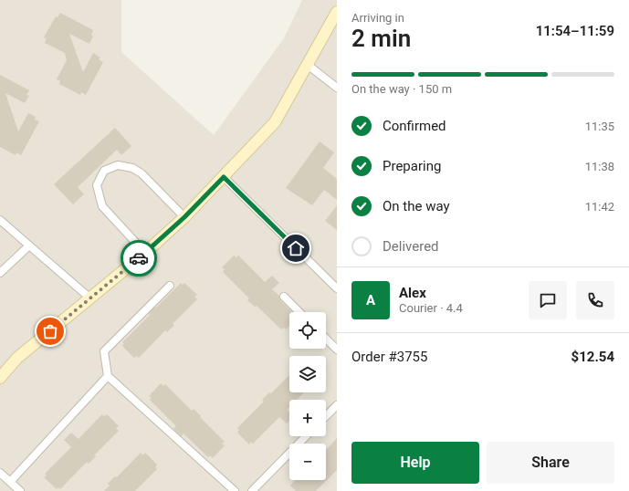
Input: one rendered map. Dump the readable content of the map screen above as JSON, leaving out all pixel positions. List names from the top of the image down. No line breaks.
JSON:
{"page":{"heading":["2 min","Arriving in","11:54–11:59"],"panel":["Alex","Courier · 4.4","Order #3755","$12.54"],"bar":"On the way · 150 m","list":[["Confirmed","11:35"],["Preparing","11:38"],["On the way","11:42"],"Delivered"],"round":"A","map_buttons":["+","−"],"buttons":["Help","Share"]}}
